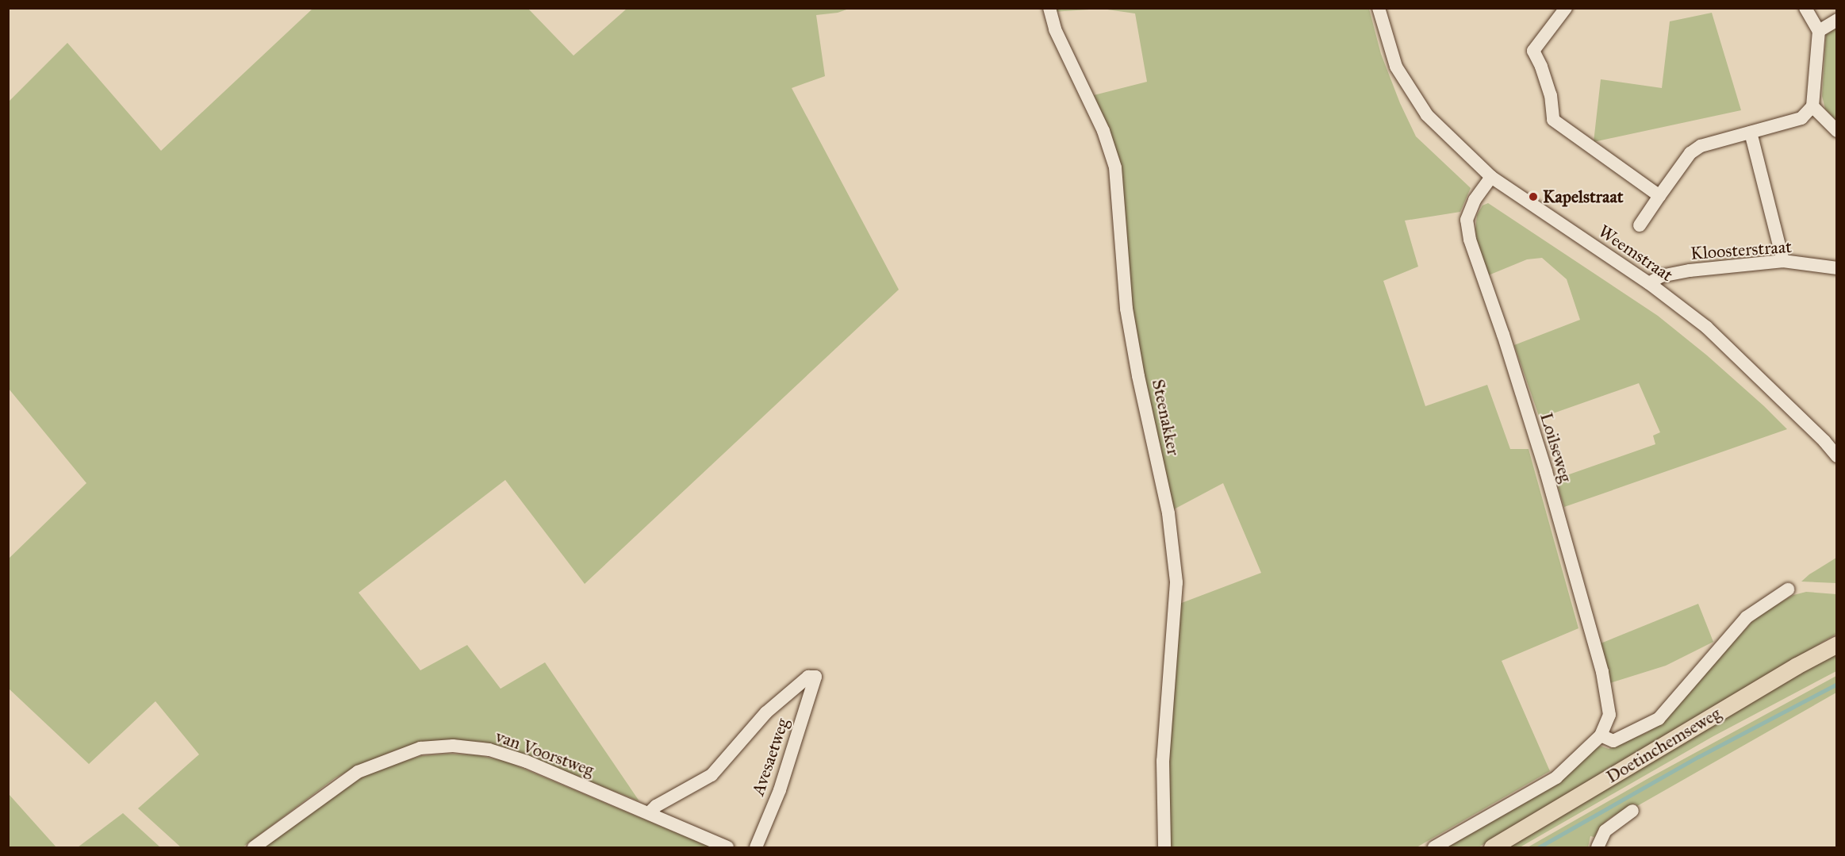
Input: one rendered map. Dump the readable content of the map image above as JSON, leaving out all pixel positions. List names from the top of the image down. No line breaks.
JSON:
{"streets":{"main road":["Doetinchemseweg"],"street":["Kloosterstraat","Weemstraat","Steenakker","Loilseweg","van Voorstweg","Avesaetweg"]},"crossings":[["Kloosterstraat","Weemstraat"],["Weemstraat","Loilseweg"],["van Voorstweg","Avesaetweg"]],"places":["Kapelstraat"]}
